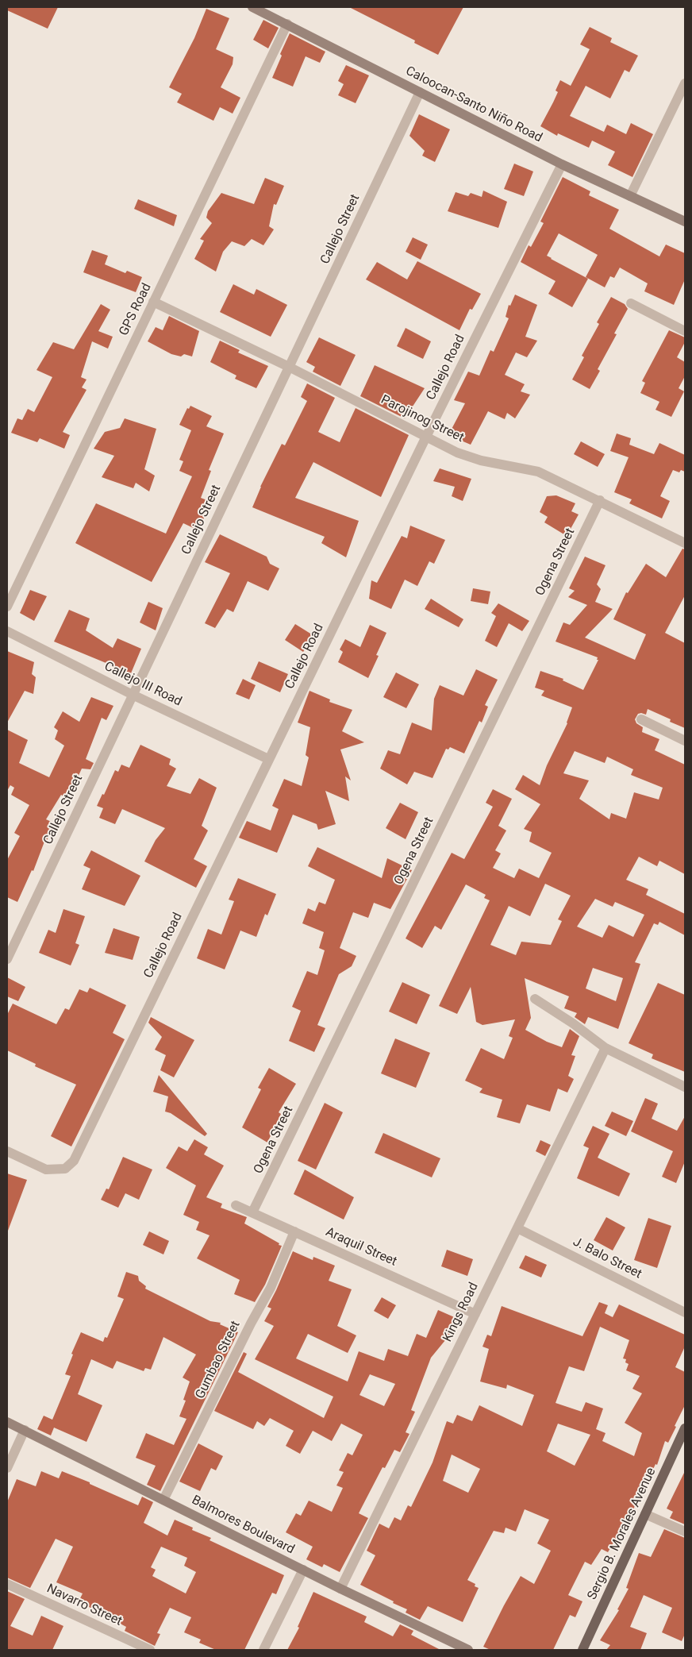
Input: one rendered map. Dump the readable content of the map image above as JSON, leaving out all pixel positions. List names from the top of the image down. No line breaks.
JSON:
{"streets":{"main road":["Caloocan-Santo Niño Road","Balmores Boulevard","Sergio B. Morales Avenue"],"street":["Callejo Street","GPS Road","Callejo Road","Parojinog Street","Ogena Street","Callejo III Road","Araquil Street","J. Balo Street","Kings Road","Gumbao Street","Navarro Street"]},"crossings":[["Caloocan-Santo Niño Road","Callejo Street"],["Caloocan-Santo Niño Road","GPS Road"],["Caloocan-Santo Niño Road","Callejo Road"],["Callejo Street","Parojinog Street"],["Callejo Street","Callejo III Road"],["GPS Road","Parojinog Street"],["Callejo Road","Parojinog Street"],["Callejo Road","Callejo III Road"],["Parojinog Street","Ogena Street"],["Ogena Street","Araquil Street"],["Araquil Street","Kings Road"],["Araquil Street","Gumbao Street"],["J. Balo Street","Kings Road"],["Kings Road","Balmores Boulevard"],["Gumbao Street","Balmores Boulevard"]]}
